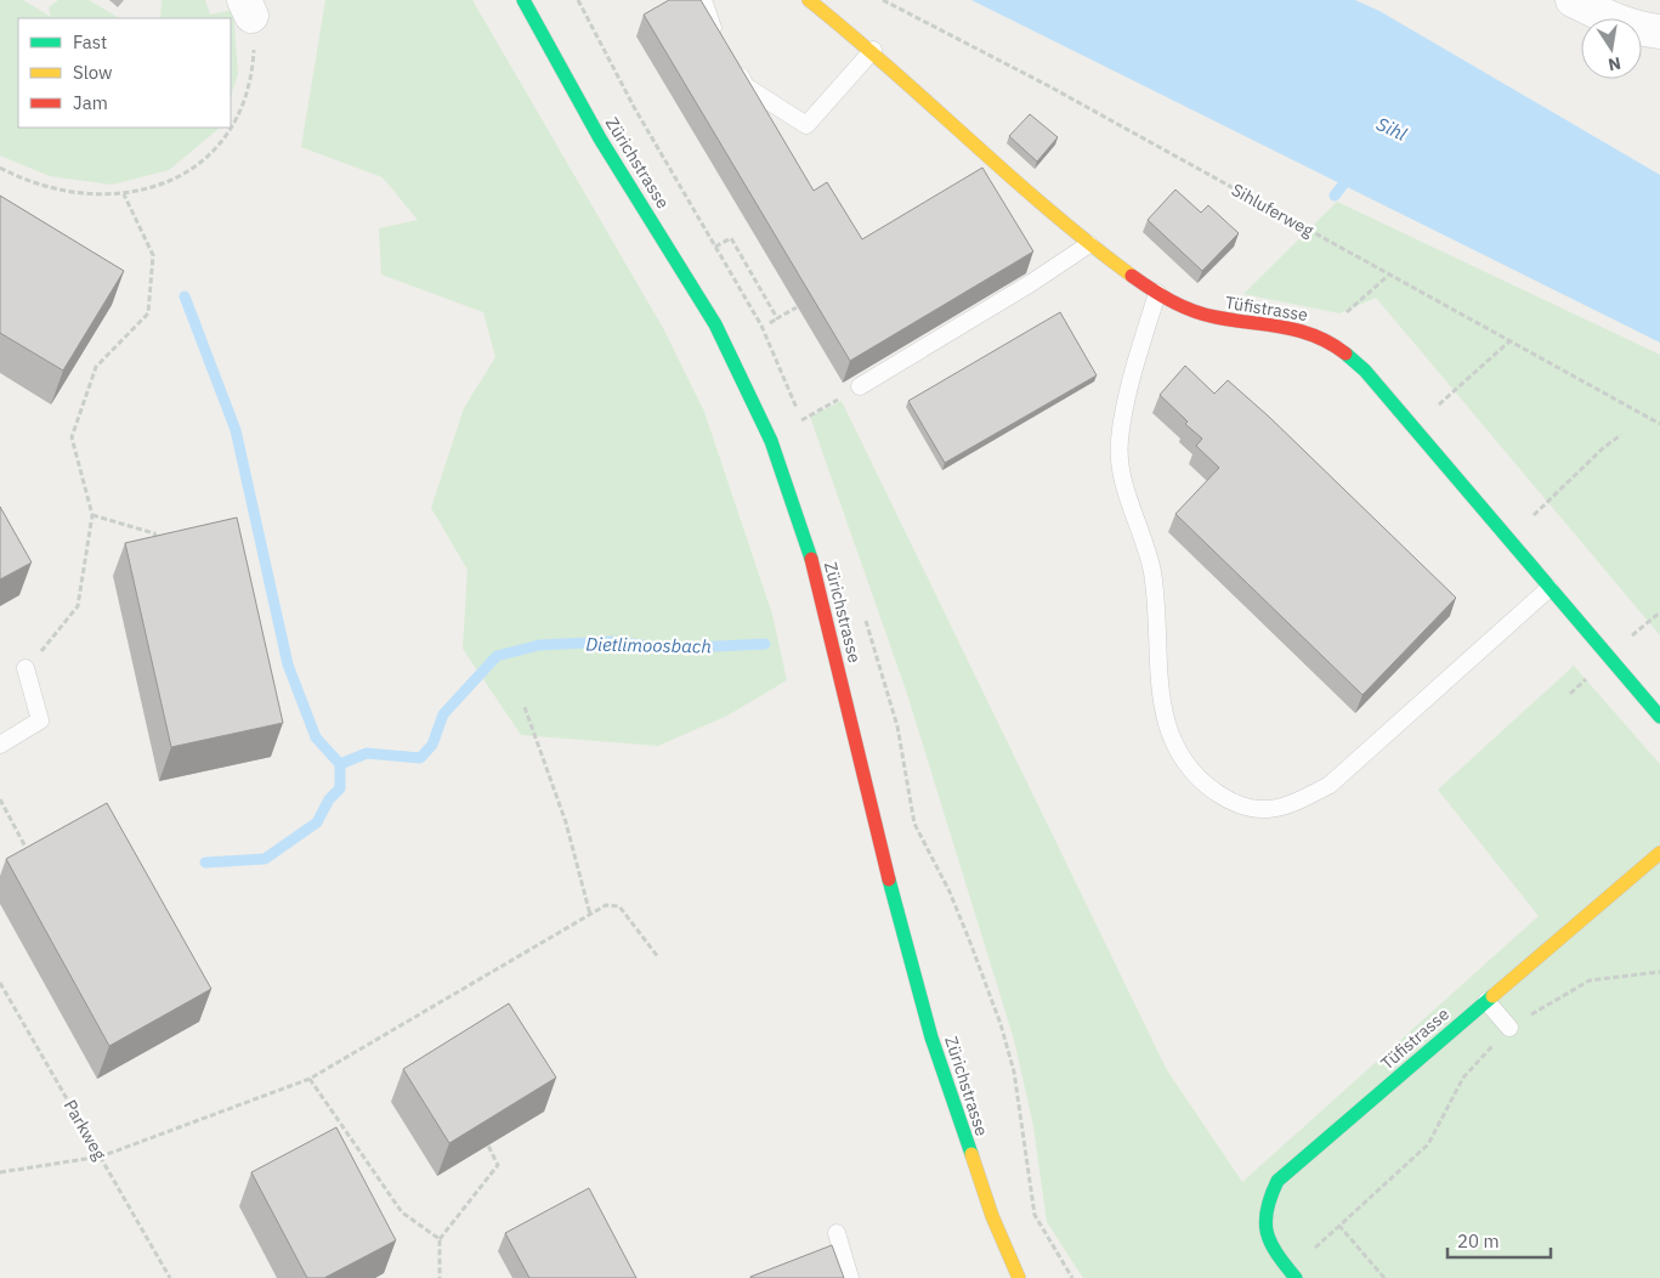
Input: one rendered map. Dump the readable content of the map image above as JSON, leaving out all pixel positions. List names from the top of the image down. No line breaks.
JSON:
{"streets":{"street":["Zürichstrasse","Tüfistrasse"],"path":["Sihluferweg","Parkweg"]},"water":["Sihl","Dietlimoosbach"],"legend":["Fast","Slow","Jam"],"scale_bar":"20 m","north":"bottom"}
